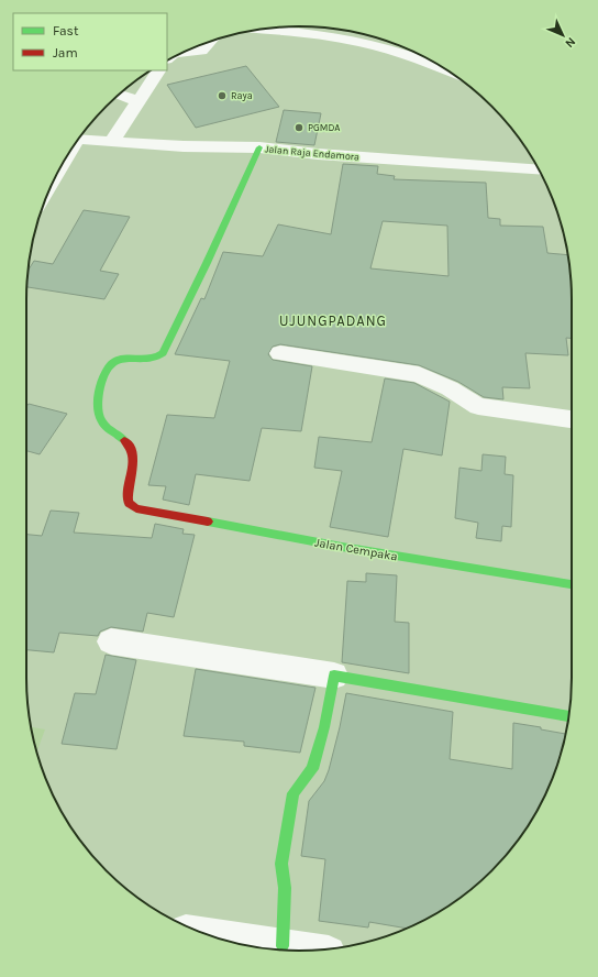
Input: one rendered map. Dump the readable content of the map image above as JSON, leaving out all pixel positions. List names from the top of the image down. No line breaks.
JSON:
{"streets":{"street":["Jalan Raja Endamora","Jalan Cempaka"]},"crossings":[["Jalan Raja Endamora","Jalan Cempaka"]],"districts":["UJUNGPADANG"],"places":["Raya","PGMDA"],"legend":["Fast","Jam"],"north":"bottom right"}
